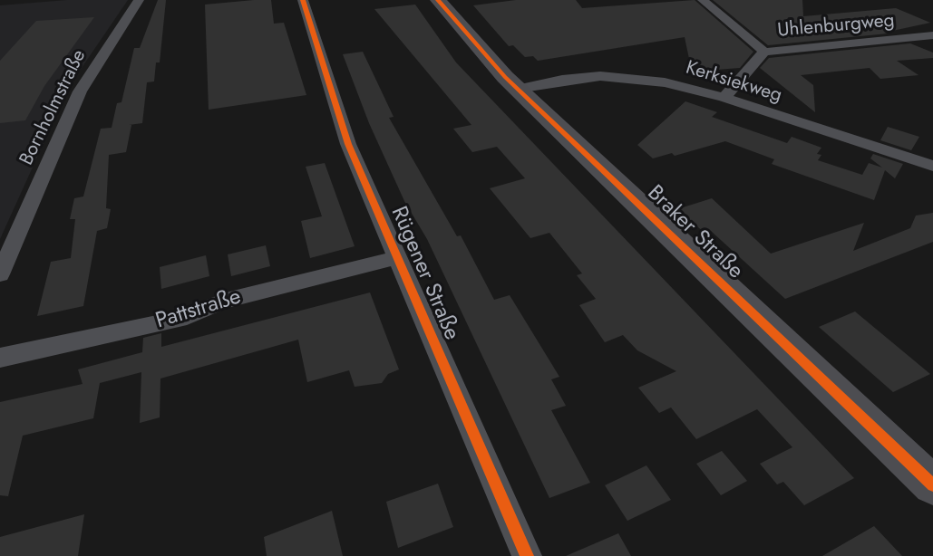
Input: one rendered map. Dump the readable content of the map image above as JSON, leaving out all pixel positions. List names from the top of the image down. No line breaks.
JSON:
{"streets":{"main road":["Braker Straße"],"street":["Uhlenburgweg","Kerksiekweg","Bornholmstraße","Rügener Straße","Pattstraße"]},"crossings":[["Uhlenburgweg","Kerksiekweg"],["Kerksiekweg","Braker Straße"],["Rügener Straße","Pattstraße"]]}
